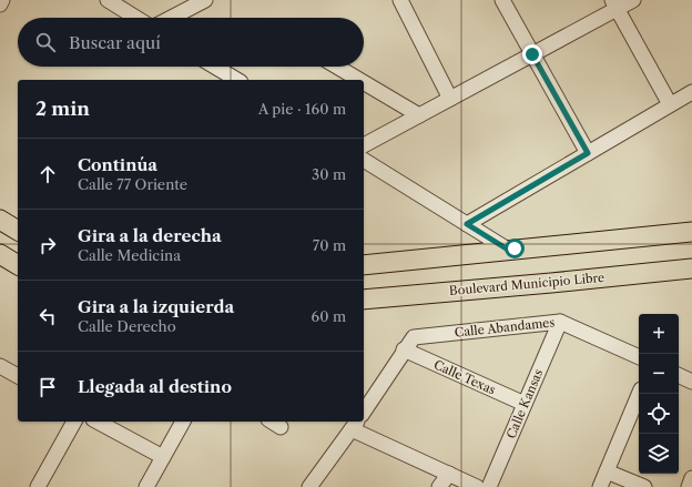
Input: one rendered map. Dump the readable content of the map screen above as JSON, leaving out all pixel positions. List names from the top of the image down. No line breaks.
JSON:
{"streets":{"main road":["Boulevard Municipio Libre"],"street":["Calle Abandames","Calle Texas","Calle Kansas"]},"crossings":[["Calle Abandames","Calle Texas"],["Calle Abandames","Calle Kansas"],["Calle Texas","Calle Kansas"]],"page":{"search":"Buscar aquí","heading":["2 min","A pie · 160 m"],"list":[["Continúa","Calle 77 Oriente","30 m"],["Gira a la derecha","Calle Medicina","70 m"],["Gira a la izquierda","Calle Derecho","60 m"],"Llegada al destino"],"map_buttons":["+","−"]}}
